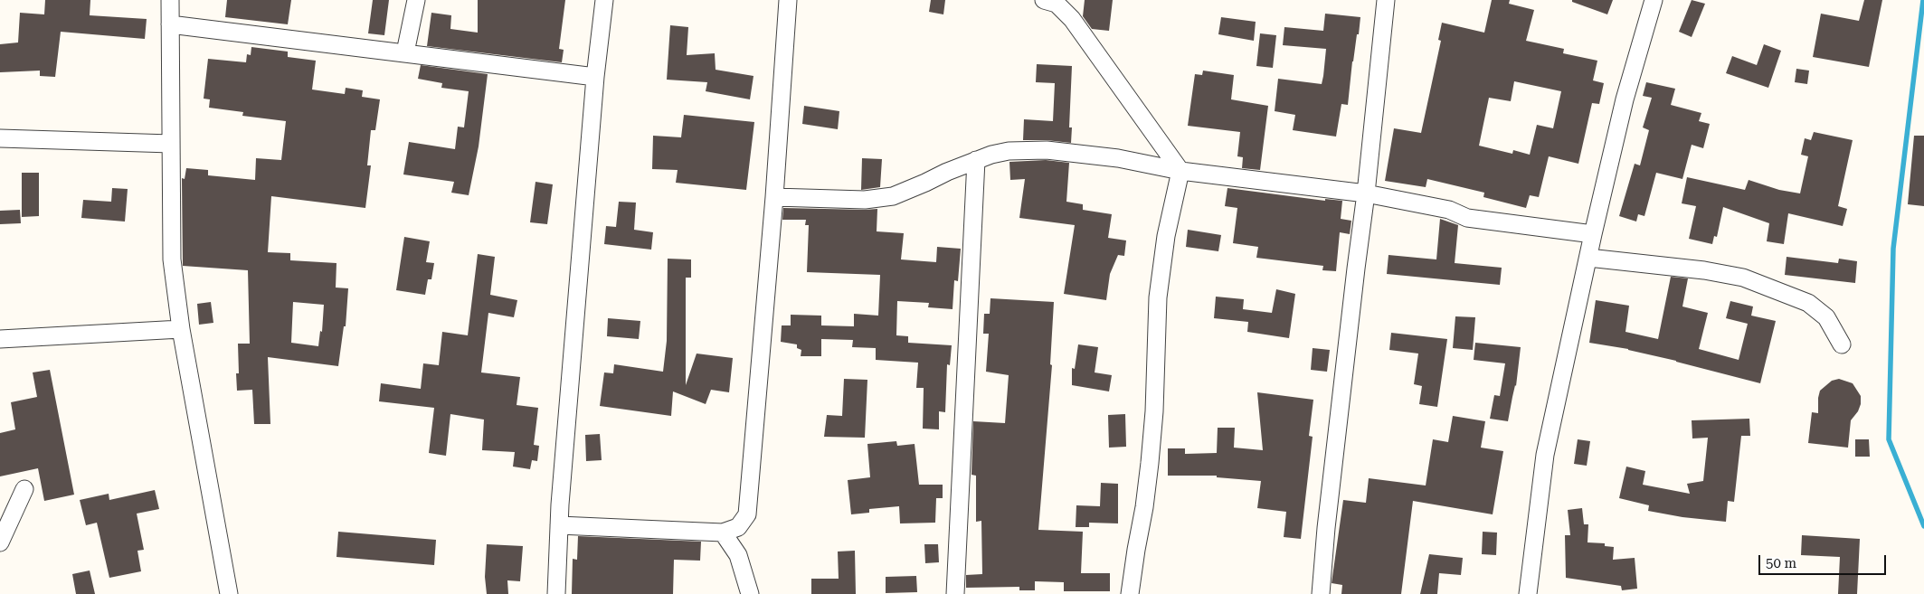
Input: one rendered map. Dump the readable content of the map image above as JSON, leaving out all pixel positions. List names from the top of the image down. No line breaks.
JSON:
{"scale_bar":"50 m"}
